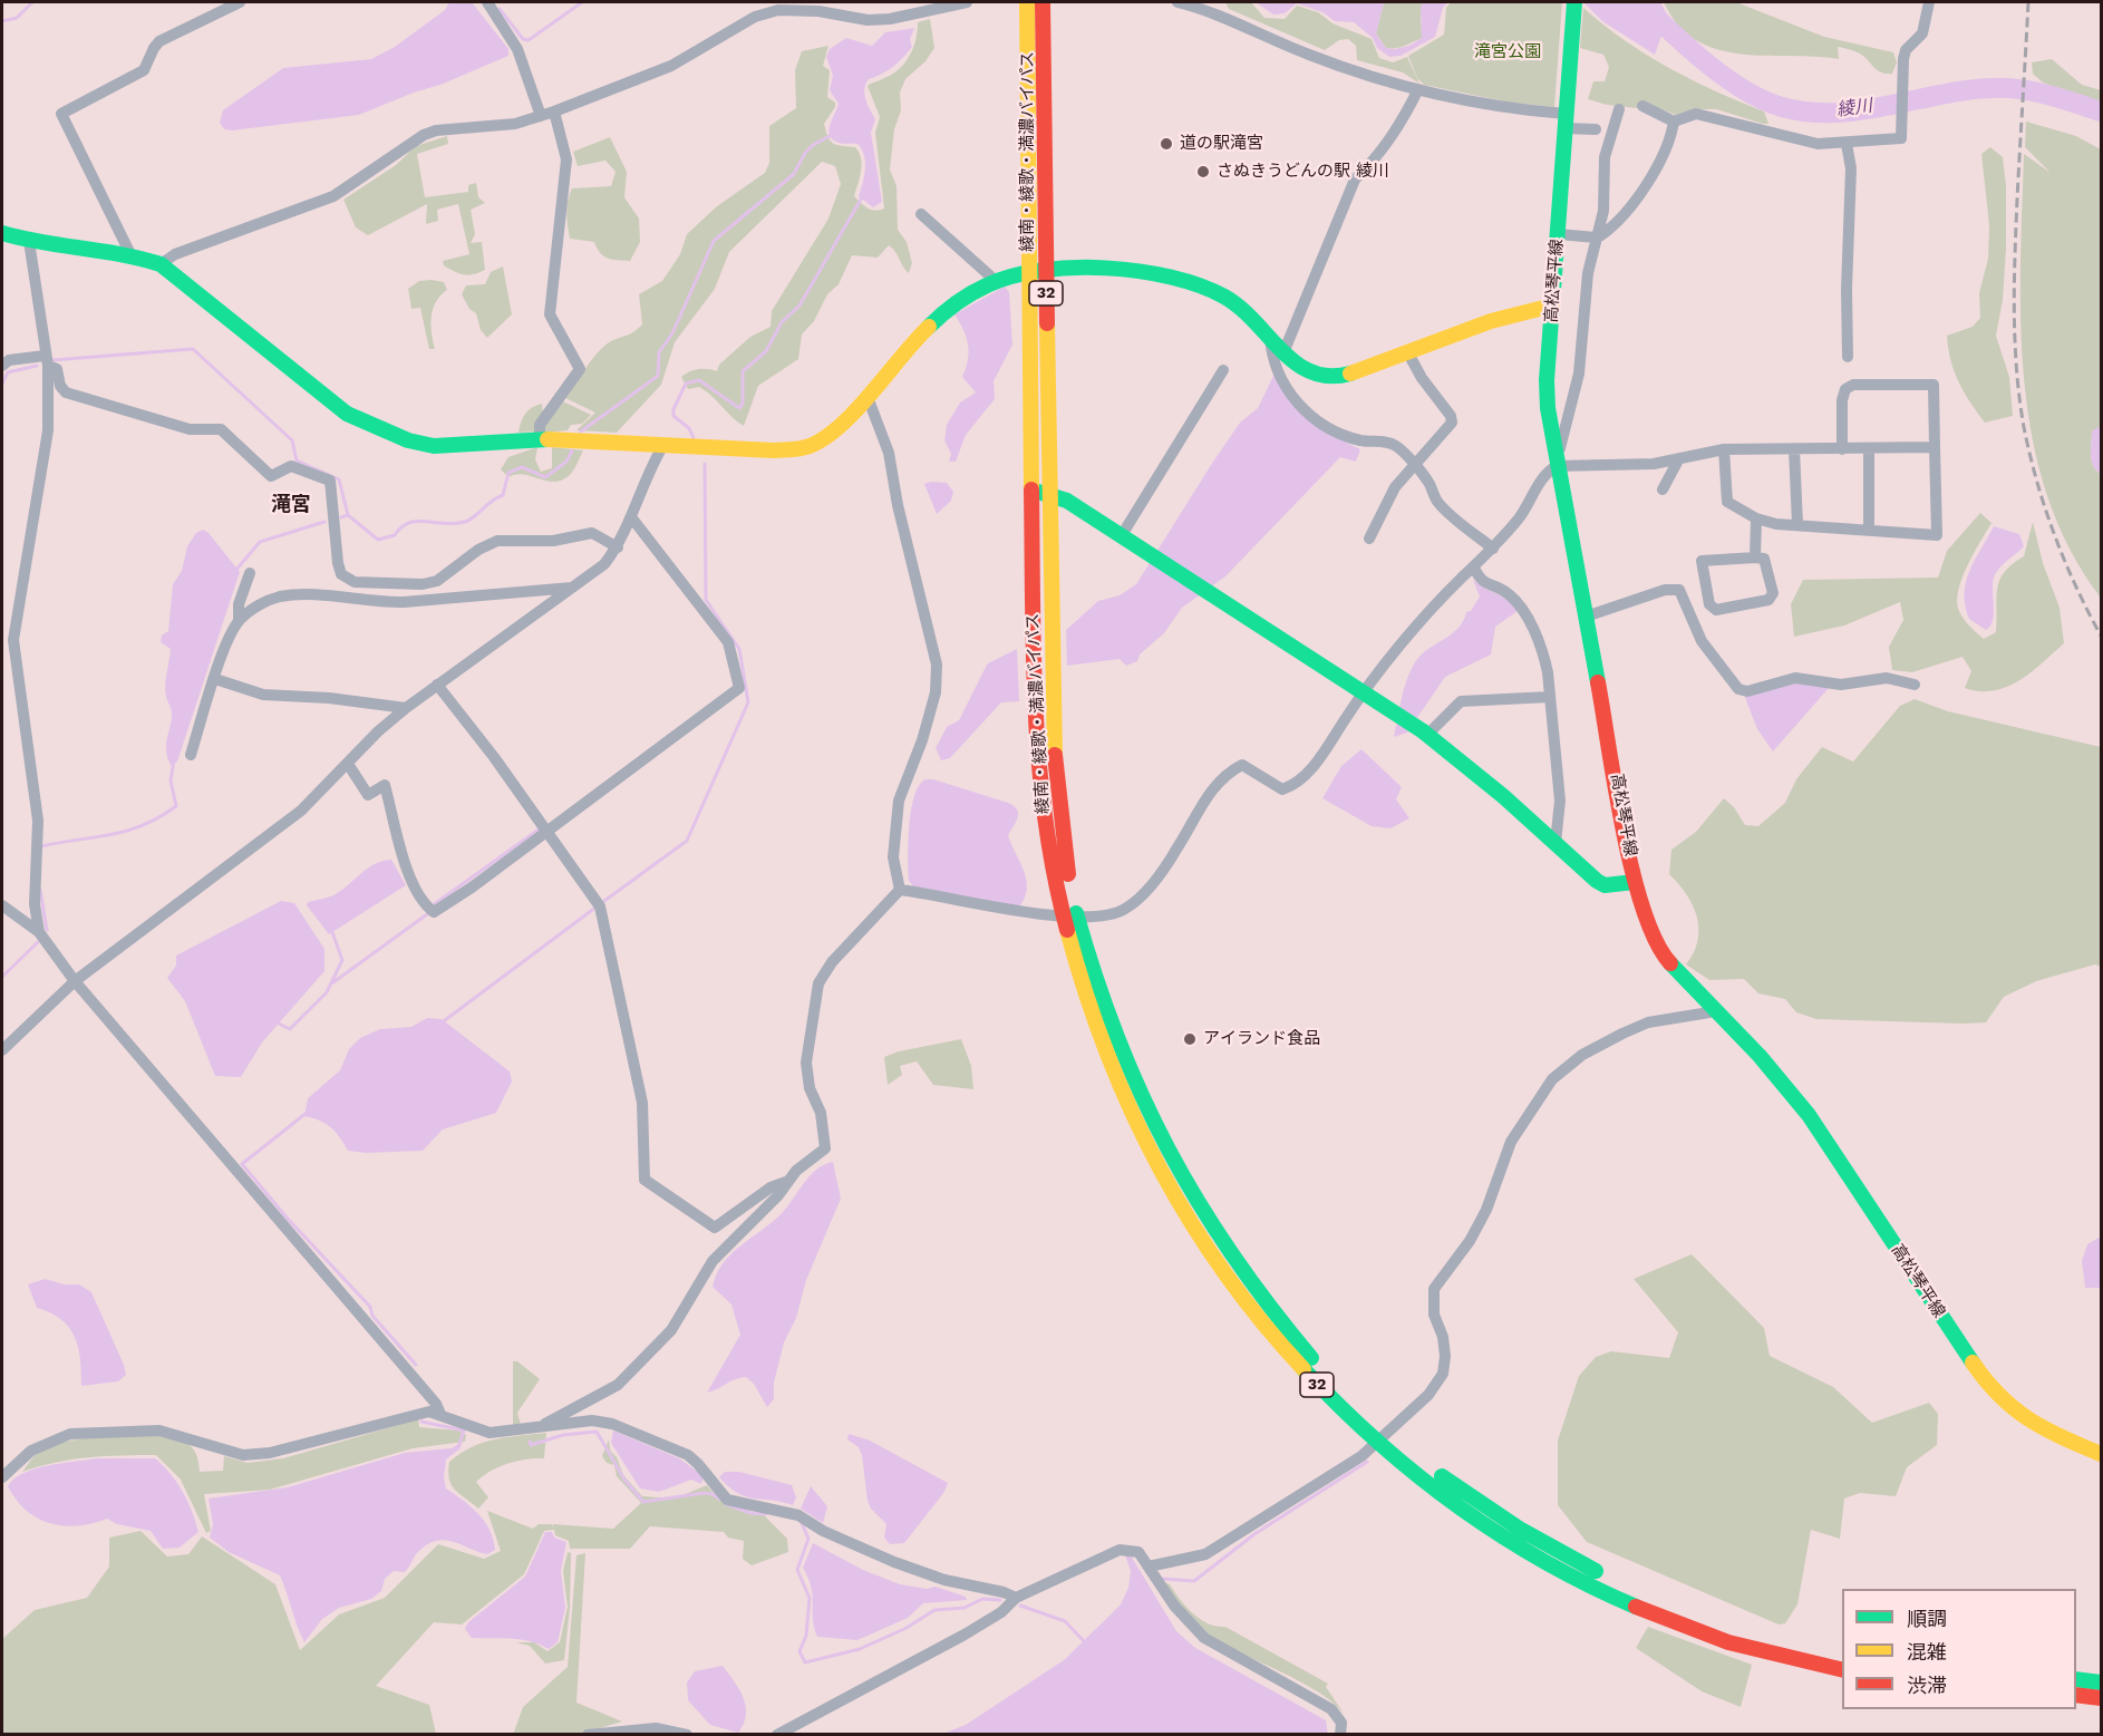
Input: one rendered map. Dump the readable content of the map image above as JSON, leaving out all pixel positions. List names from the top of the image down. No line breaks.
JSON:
{"streets":{"main road":["綾南・綾歌・満濃バイパス","高松琴平線","32"]},"districts":["滝宮"],"water":["綾川"],"parks":["滝宮公園"],"places":["道の駅滝宮","さぬきうどんの駅 綾川","アイランド食品"],"legend":["順調","混雑","渋滞"]}
